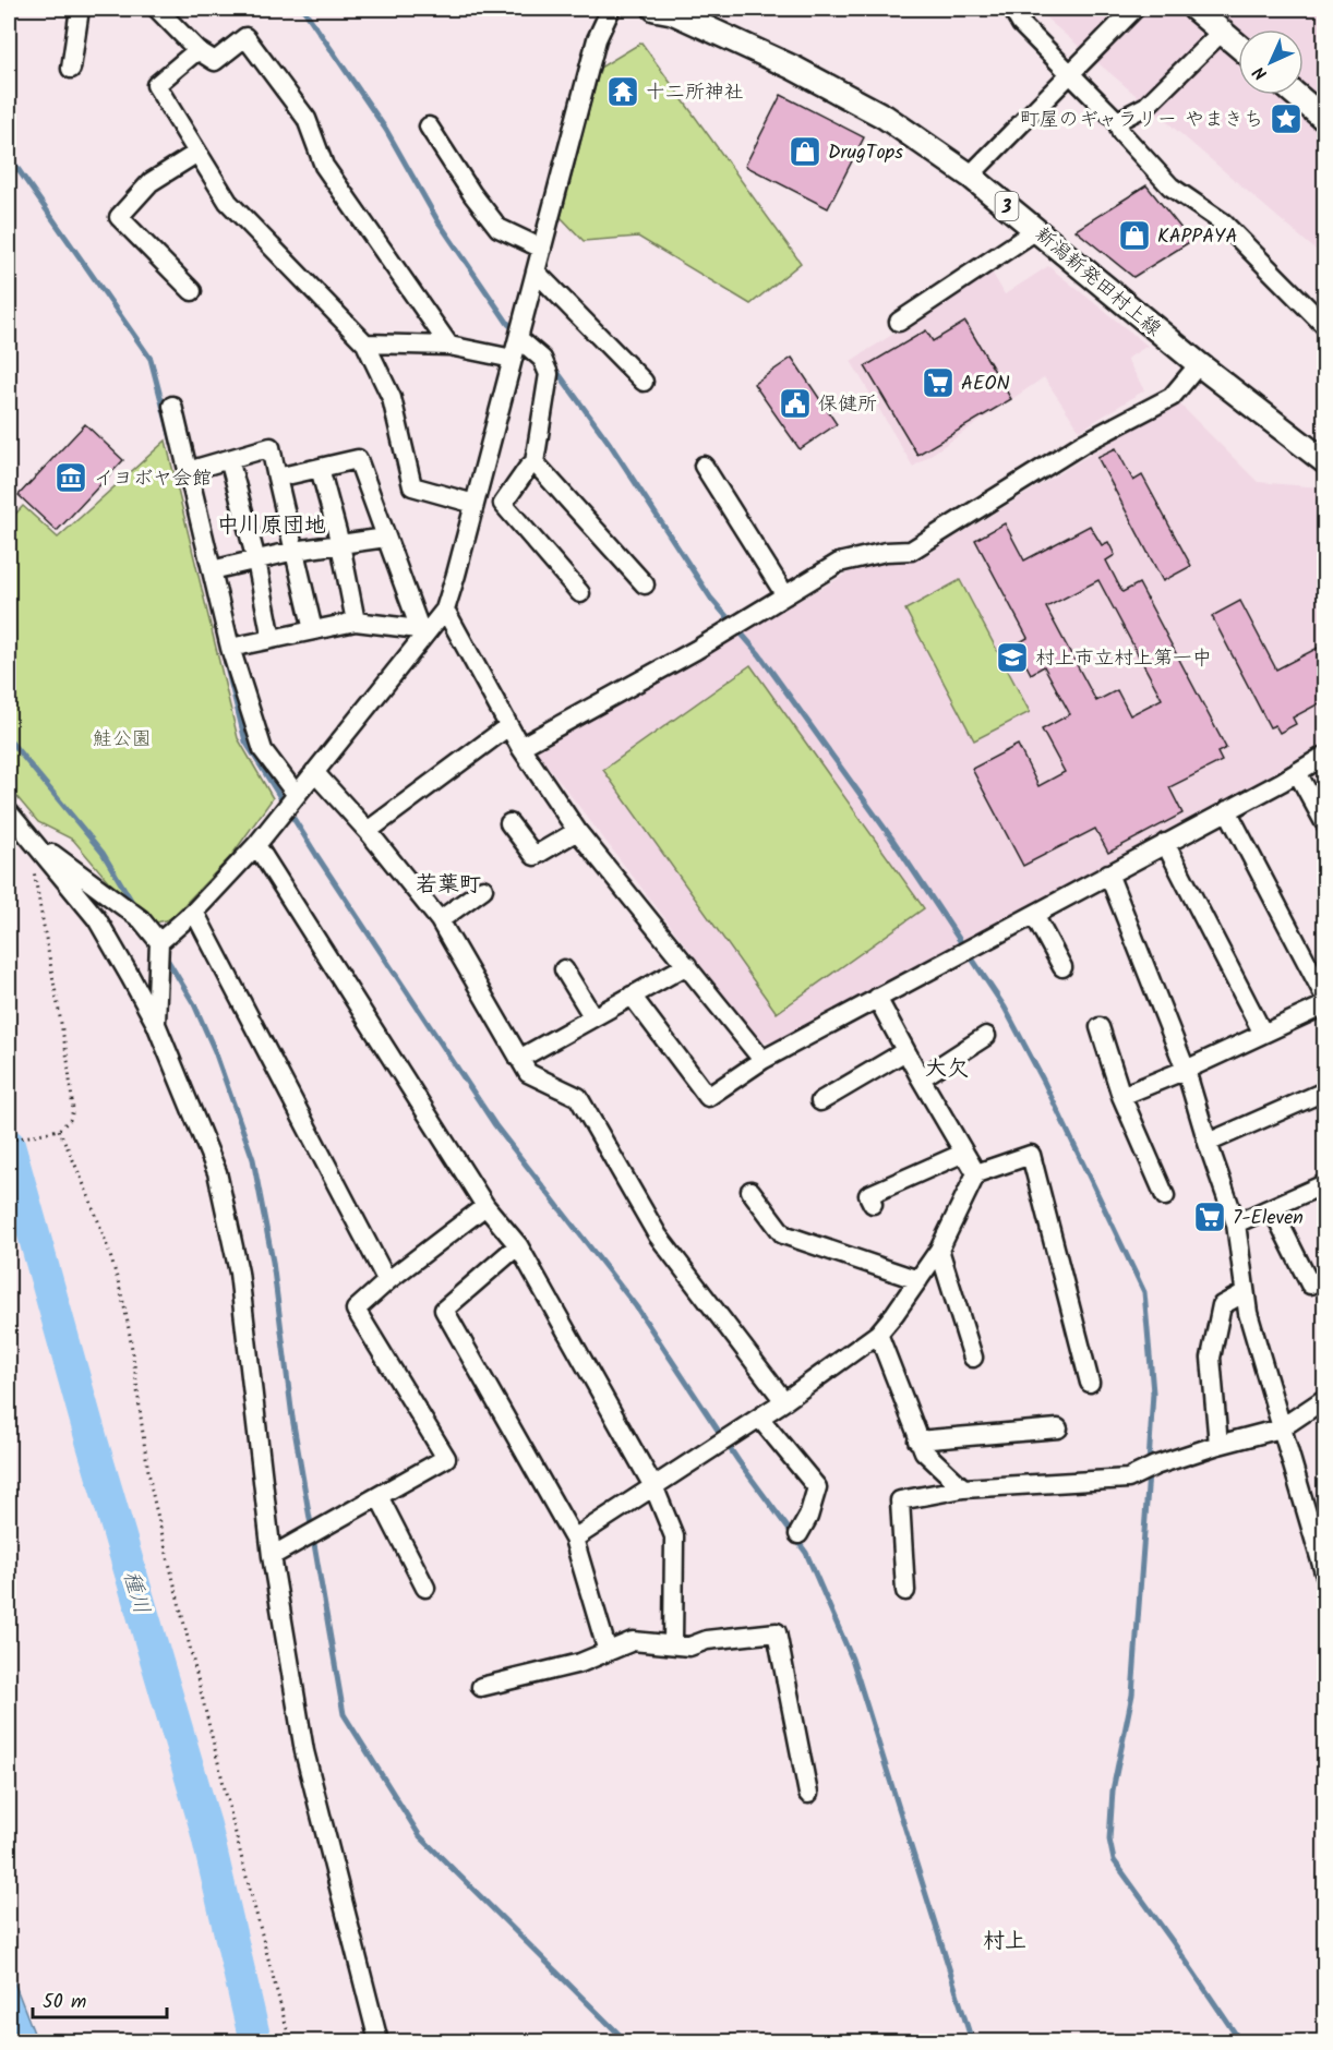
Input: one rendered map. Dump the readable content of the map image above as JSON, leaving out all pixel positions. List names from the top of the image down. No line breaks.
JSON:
{"streets":{"main road":["3","新潟新発田村上線"]},"districts":["中川原団地","若葉町","大欠","村上"],"water":["種川"],"parks":["鮭公園"],"places":{"temple":["十二所神社"],"place":["町屋のギャラリー やまきち"],"shop":["DrugTops","KAPPAYA"],"supermarket":["AEON","7-Eleven"],"public building":["保健所"],"museum":["イヨボヤ会館"],"school or university":["村上市立村上第一中"]},"scale_bar":"50 m","north":"bottom left"}
